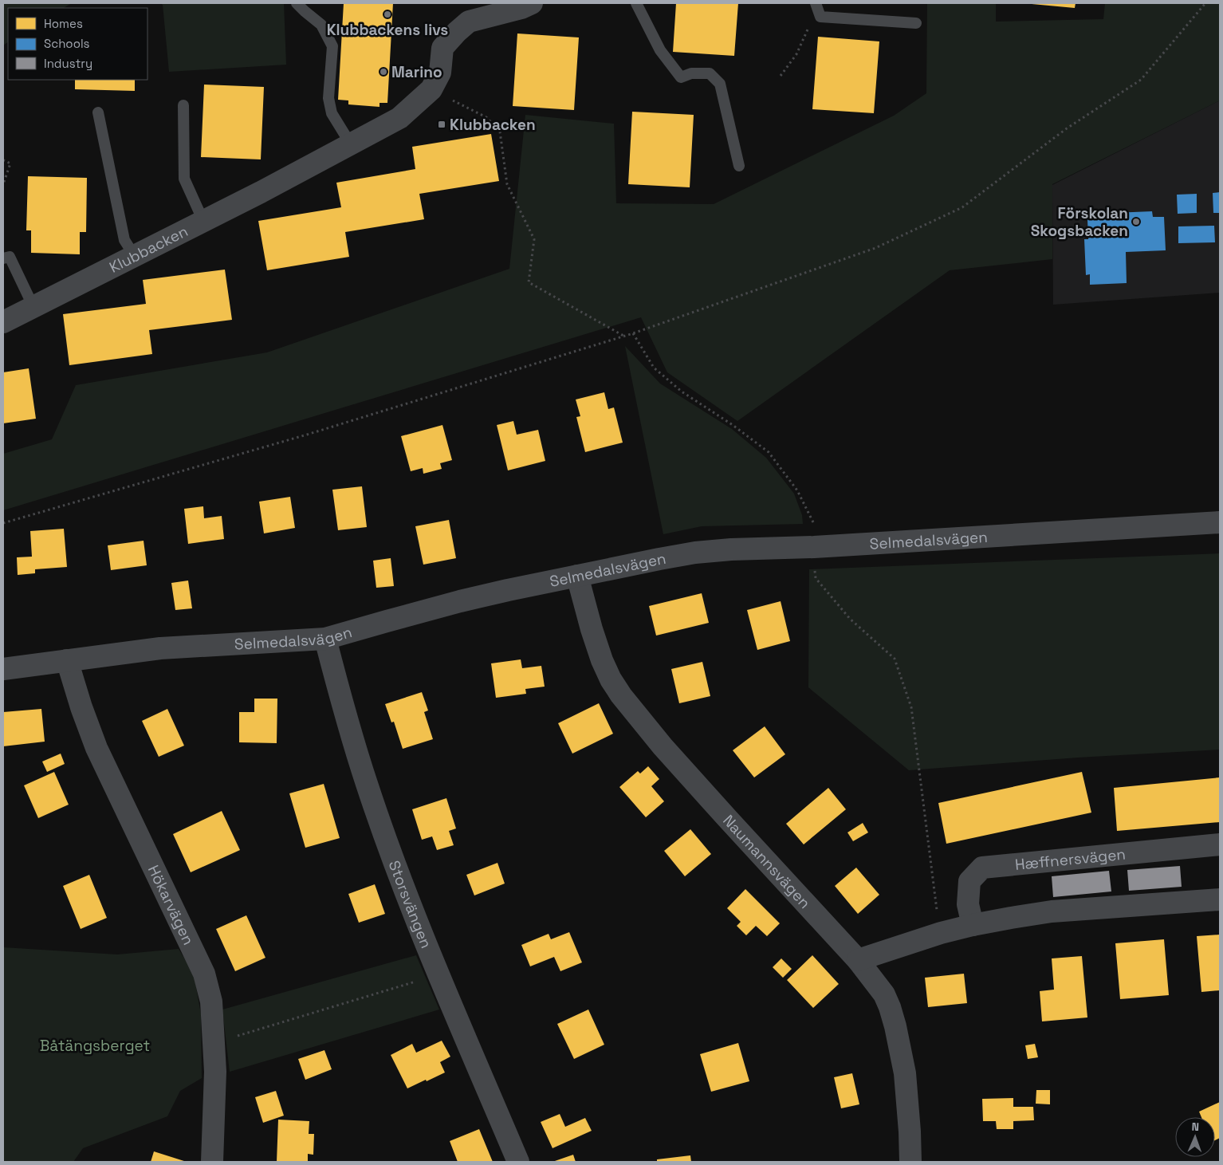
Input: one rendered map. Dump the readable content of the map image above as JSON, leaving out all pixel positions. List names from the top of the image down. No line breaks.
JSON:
{"streets":{"street":["Klubbacken","Selmedalsvägen","Hæffnersvägen","Naumannsvägen","Hökarvägen","Storsvängen"]},"crossings":[["Selmedalsvägen","Naumannsvägen"],["Selmedalsvägen","Hökarvägen"],["Selmedalsvägen","Storsvängen"]],"parks":["Båtängsberget"],"places":{"other":["Klubbackens livs","Marino","Förskolan Skogsbacken"],"transit":["Klubbacken"]},"legend":["Homes","Schools","Industry"],"north":"top"}
